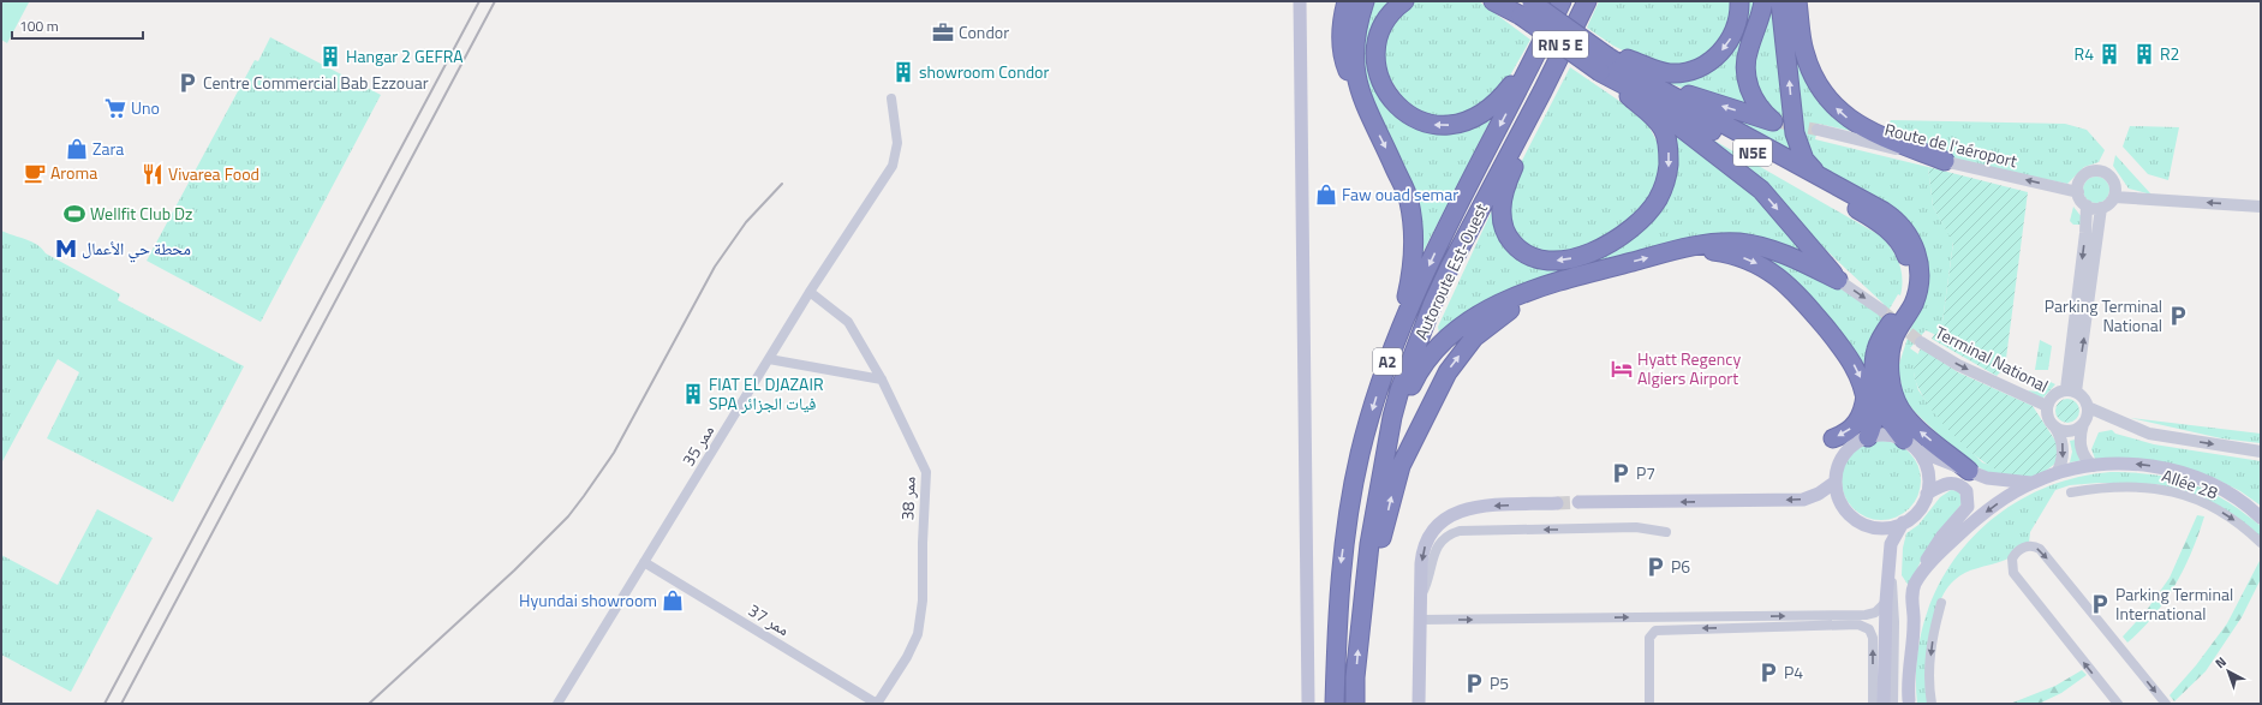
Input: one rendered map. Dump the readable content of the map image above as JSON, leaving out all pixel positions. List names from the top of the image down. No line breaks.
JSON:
{"streets":{"highway":["RN 5 E","N5E","Autoroute Est-Ouest","A2"],"street":["Route de l'aéroport","Terminal National","ممر 35","Allée 28","ممر 38","ممر 37"]},"crossings":[["RN 5 E","N5E"],["ممر 35","ممر 38"],["ممر 35","ممر 37"],["ممر 38","ممر 37"]],"one_way":["Route de l'aéroport","Terminal National"],"places":{"office":["Condor"],"building":["R4","R2","Hangar 2 GEFRA","showroom Condor","FIAT EL DJAZAIR SPA فيات الجزائر"],"parking":["Centre Commercial Bab Ezzouar","Parking Terminal National","P7","P6","Parking Terminal International","P4","P5"],"supermarket":["Uno"],"shop":["Zara","Faw ouad semar","Hyundai showroom"],"cafe":["Aroma"],"restaurant":["Vivarea Food"],"sports":["Wellfit Club Dz"],"metro station":["محطة حي الأعمال"],"hotel":["Hyatt Regency Algiers Airport"]},"scale_bar":"100 m","north":"top left"}
